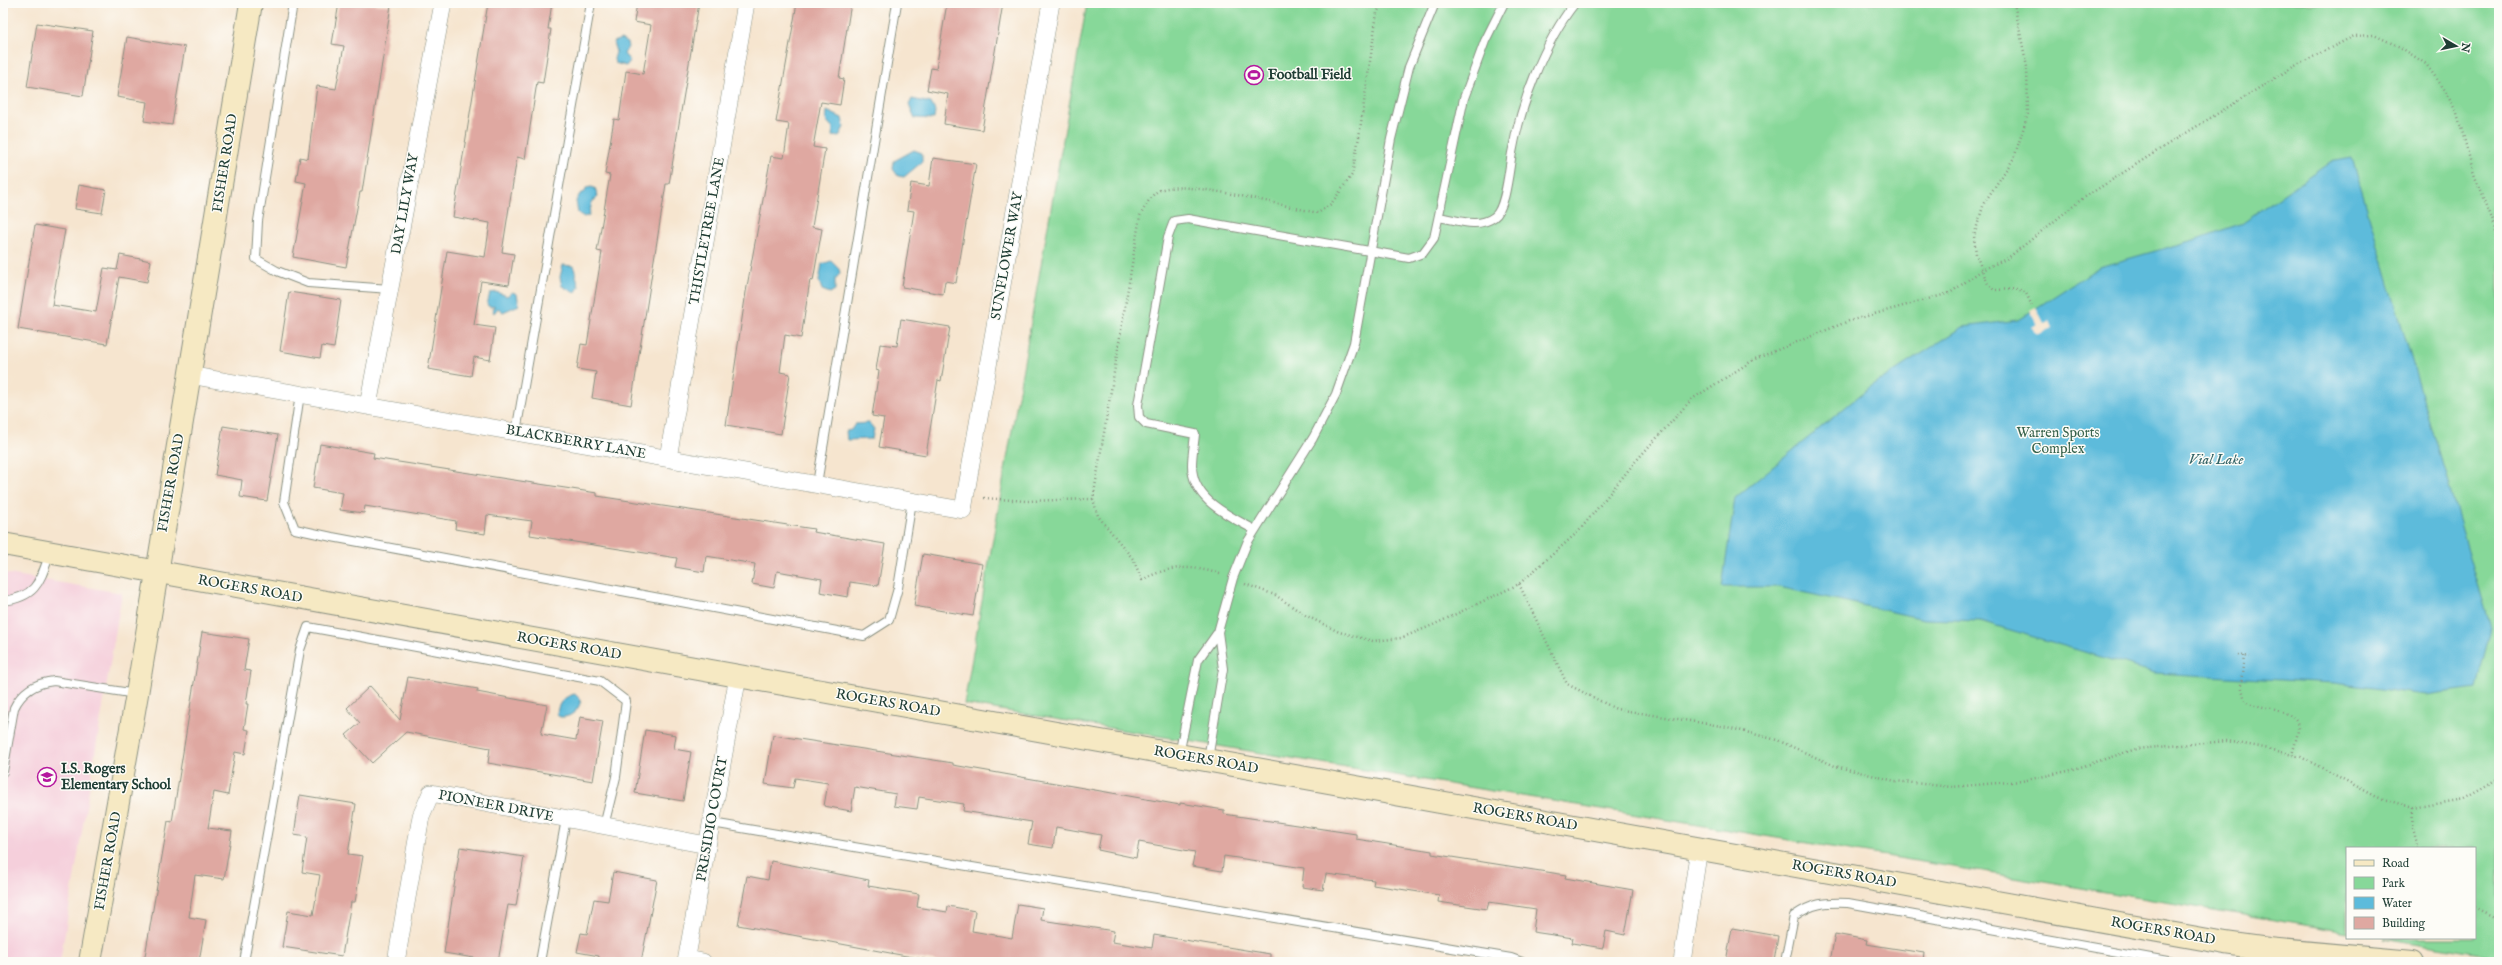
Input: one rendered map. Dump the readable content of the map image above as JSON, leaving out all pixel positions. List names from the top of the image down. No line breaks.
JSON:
{"streets":{"street":["FISHER ROAD","DAY LILY WAY","THISTLETREE LANE","SUNFLOWER WAY","BLACKBERRY LANE","ROGERS ROAD","PIONEER DRIVE","PRESIDIO COURT"]},"crossings":[["FISHER ROAD","BLACKBERRY LANE"],["FISHER ROAD","ROGERS ROAD"],["DAY LILY WAY","BLACKBERRY LANE"],["THISTLETREE LANE","BLACKBERRY LANE"],["SUNFLOWER WAY","BLACKBERRY LANE"],["ROGERS ROAD","PRESIDIO COURT"],["PIONEER DRIVE","PRESIDIO COURT"]],"water":["Vial Lake"],"parks":["Warren Sports Complex"],"places":{"sports":["Football Field"],"school or university":["I.S. Rogers Elementary School"]},"legend":["Road","Park","Water","Building"],"north":"right"}
